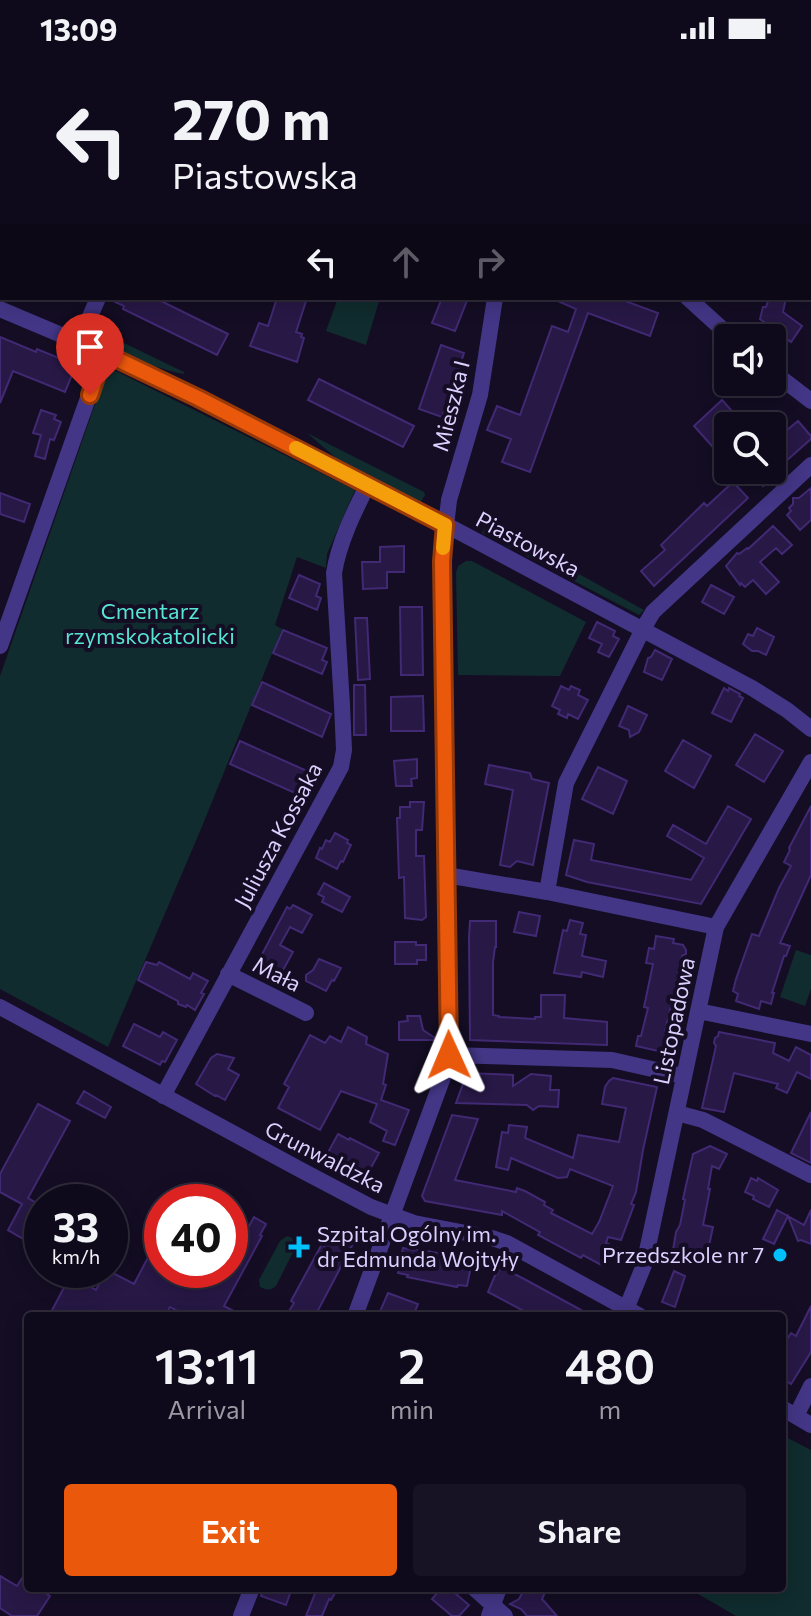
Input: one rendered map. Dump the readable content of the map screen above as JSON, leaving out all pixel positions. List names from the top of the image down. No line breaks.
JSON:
{"streets":{"street":["Mieszka I","Piastowska","Juliusza Kossaka","Mała","Listopadowa","Grunwaldzka"]},"crossings":[["Mieszka I","Piastowska"],["Mieszka I","Grunwaldzka"],["Piastowska","Juliusza Kossaka"],["Juliusza Kossaka","Mała"],["Juliusza Kossaka","Grunwaldzka"],["Listopadowa","Grunwaldzka"]],"parks":["Cmentarz rzymskokatolicki"],"places":{"health":["Szpital Ogólny im. dr Edmunda Wojtyły"],"other":["Przedszkole nr 7"]},"page":{"status":"13:09","turn":["270 m","Piastowska"],"speed":"33 km/h","limit":"40","eta":["13:11","Arrival","2","min","480","m"],"buttons":["Exit","Share"]}}
